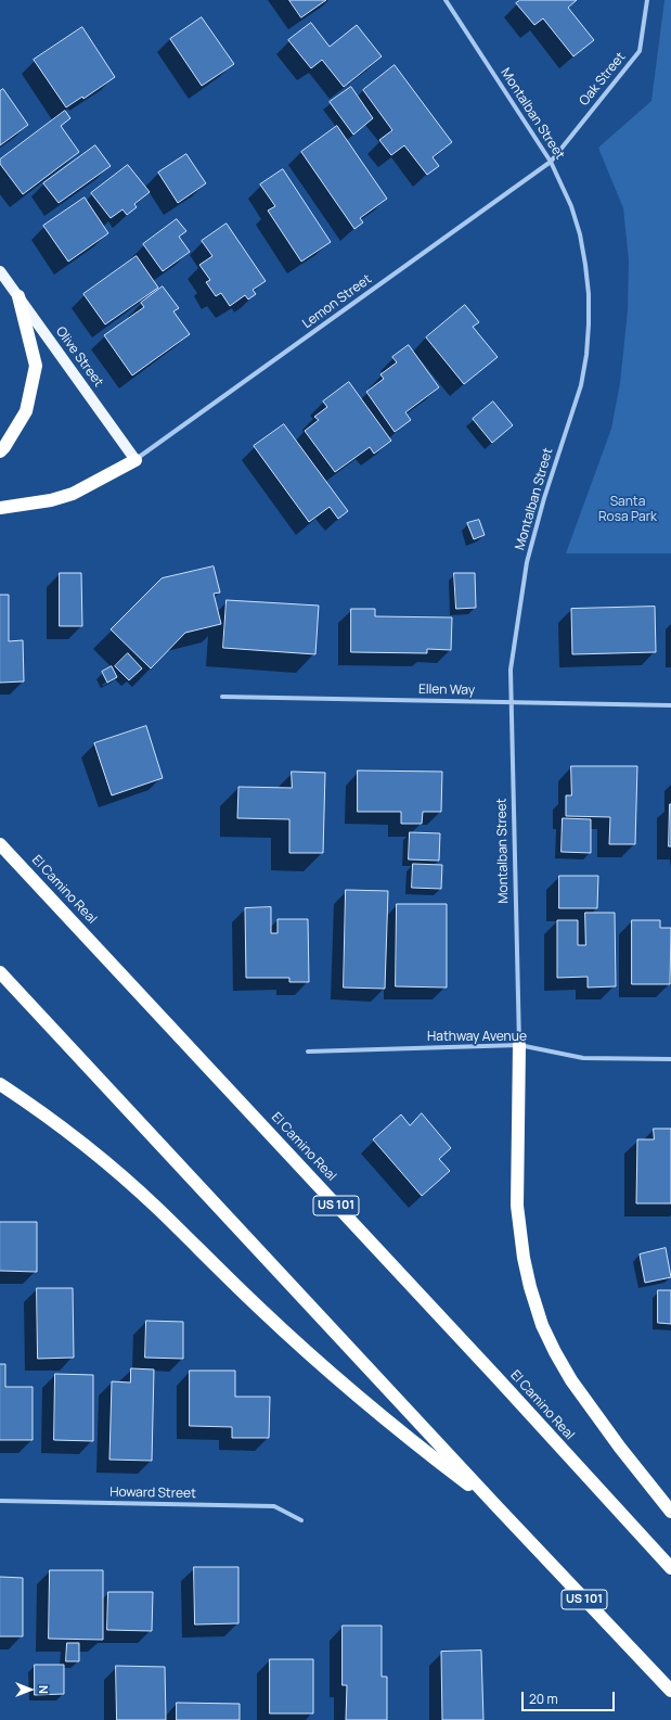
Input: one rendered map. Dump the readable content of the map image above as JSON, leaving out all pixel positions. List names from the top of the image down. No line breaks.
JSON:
{"streets":{"highway":["El Camino Real","US 101"],"main road":["Olive Street"],"street":["Oak Street","Montalban Street","Lemon Street","Ellen Way","Hathway Avenue","Howard Street"]},"crossings":[["Oak Street","Montalban Street"],["Oak Street","Lemon Street"],["Montalban Street","Lemon Street"],["Montalban Street","Ellen Way"],["Montalban Street","Hathway Avenue"],["Lemon Street","Olive Street"]],"parks":["Santa Rosa Park"],"scale_bar":"20 m","north":"right"}
